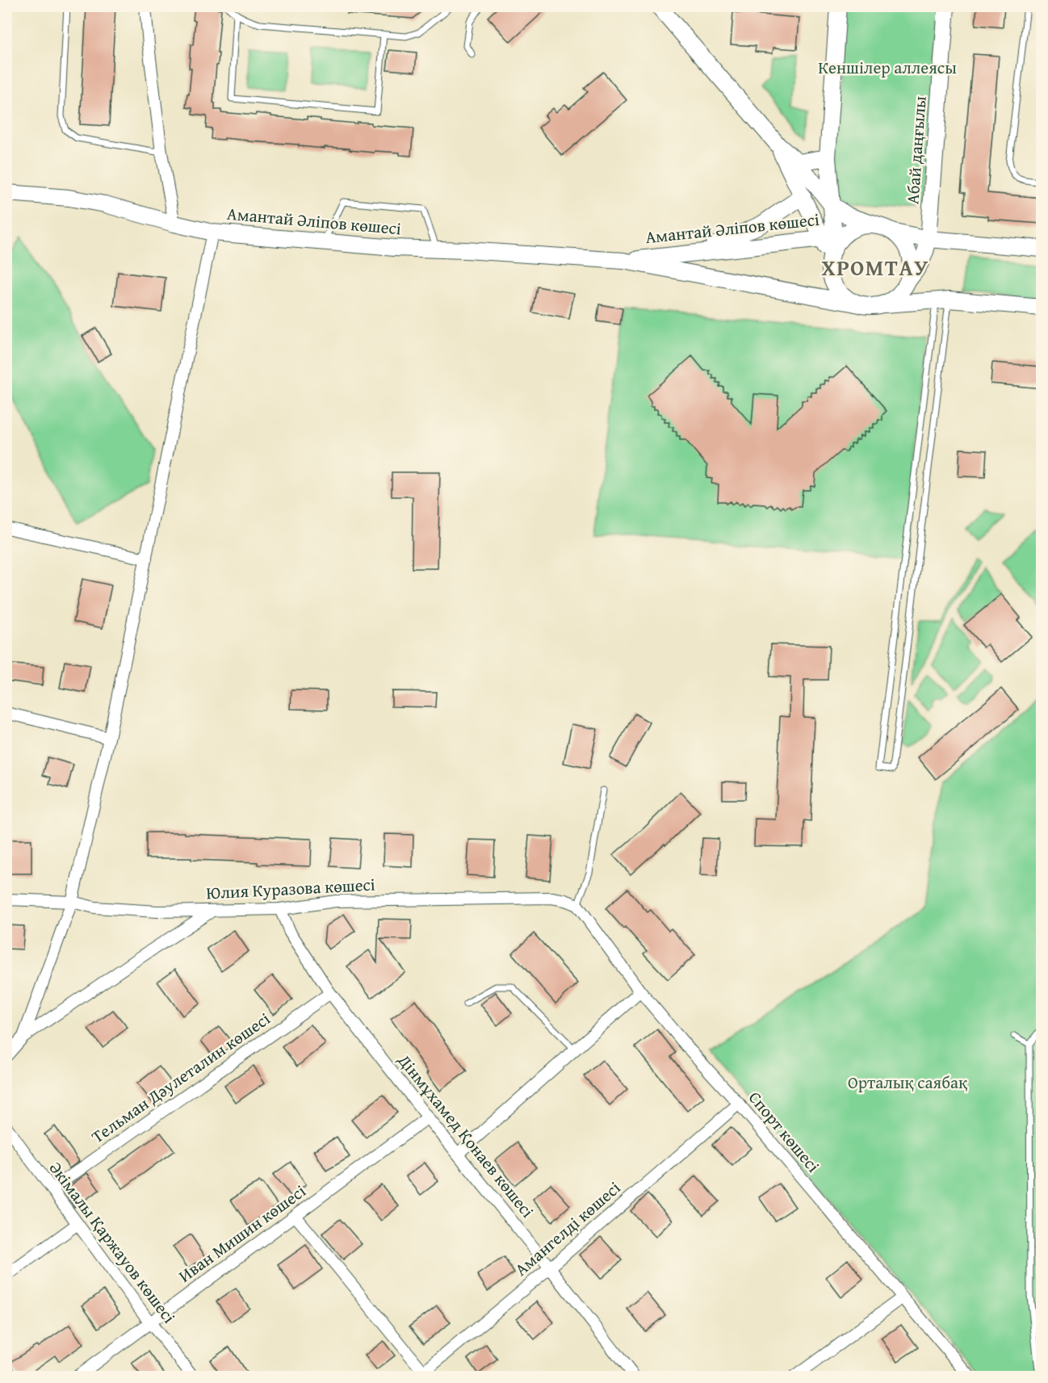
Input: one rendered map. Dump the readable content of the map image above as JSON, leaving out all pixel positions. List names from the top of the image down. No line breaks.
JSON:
{"streets":{"main road":["Абай даңғылы","Амантай Әліпов көшесі"],"street":["Юлия Куразова көшесі","Тельман Дәулеталин көшесі","Спорт көшесі","Дінмұхамед Қонаев көшесі","Амангелді көшесі","Иван Мишин көшесі","Әкімалы Қаржауов көшесі"]},"crossings":[["Абай даңғылы","Амантай Әліпов көшесі"],["Юлия Куразова көшесі","Спорт көшесі"],["Юлия Куразова көшесі","Дінмұхамед Қонаев көшесі"],["Тельман Дәулеталин көшесі","Дінмұхамед Қонаев көшесі"],["Тельман Дәулеталин көшесі","Әкімалы Қаржауов көшесі"],["Спорт көшесі","Амангелді көшесі"],["Дінмұхамед Қонаев көшесі","Амангелді көшесі"],["Дінмұхамед Қонаев көшесі","Иван Мишин көшесі"],["Иван Мишин көшесі","Әкімалы Қаржауов көшесі"]],"districts":["ХРОМТАУ"],"parks":["Кеншілер аллеясы","Орталық саябақ"]}
